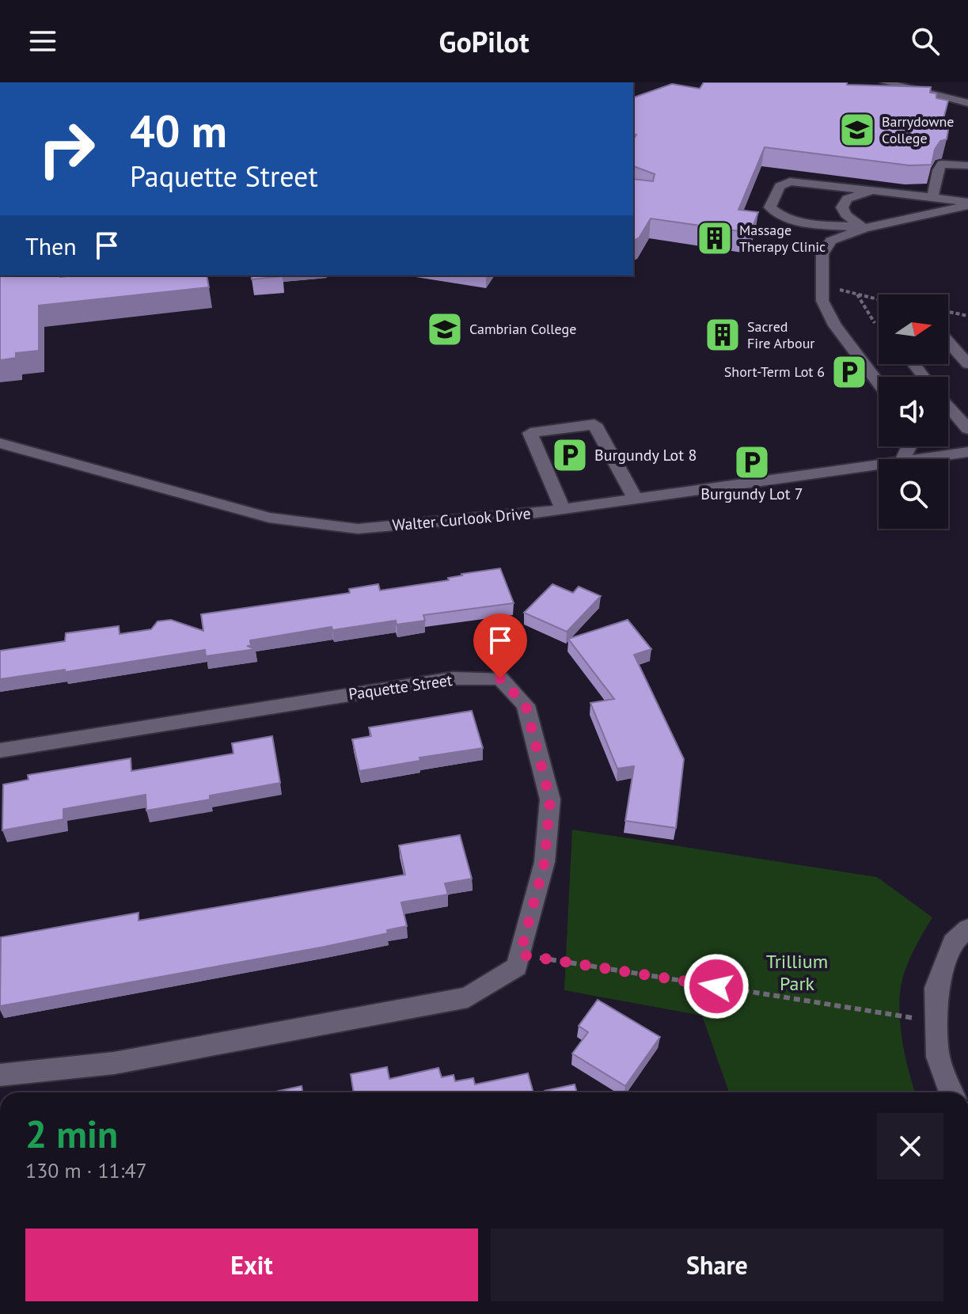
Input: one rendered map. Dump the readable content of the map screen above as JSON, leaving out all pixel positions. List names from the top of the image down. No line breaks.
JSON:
{"streets":{"street":["Walter Curlook Drive","Paquette Street"]},"parks":["Trillium Park"],"places":{"school or university":["Barrydowne College","Cambrian College"],"building":["Massage Therapy Clinic","Sacred Fire Arbour"],"parking":["Short-Term Lot 6","Burgundy Lot 8","Burgundy Lot 7"]},"north":"right","page":{"header":"GoPilot","turn":["40 m","Paquette Street"],"then":"Then","heading":["2 min","130 m · 11:47"],"buttons":["Exit","Share"]}}
